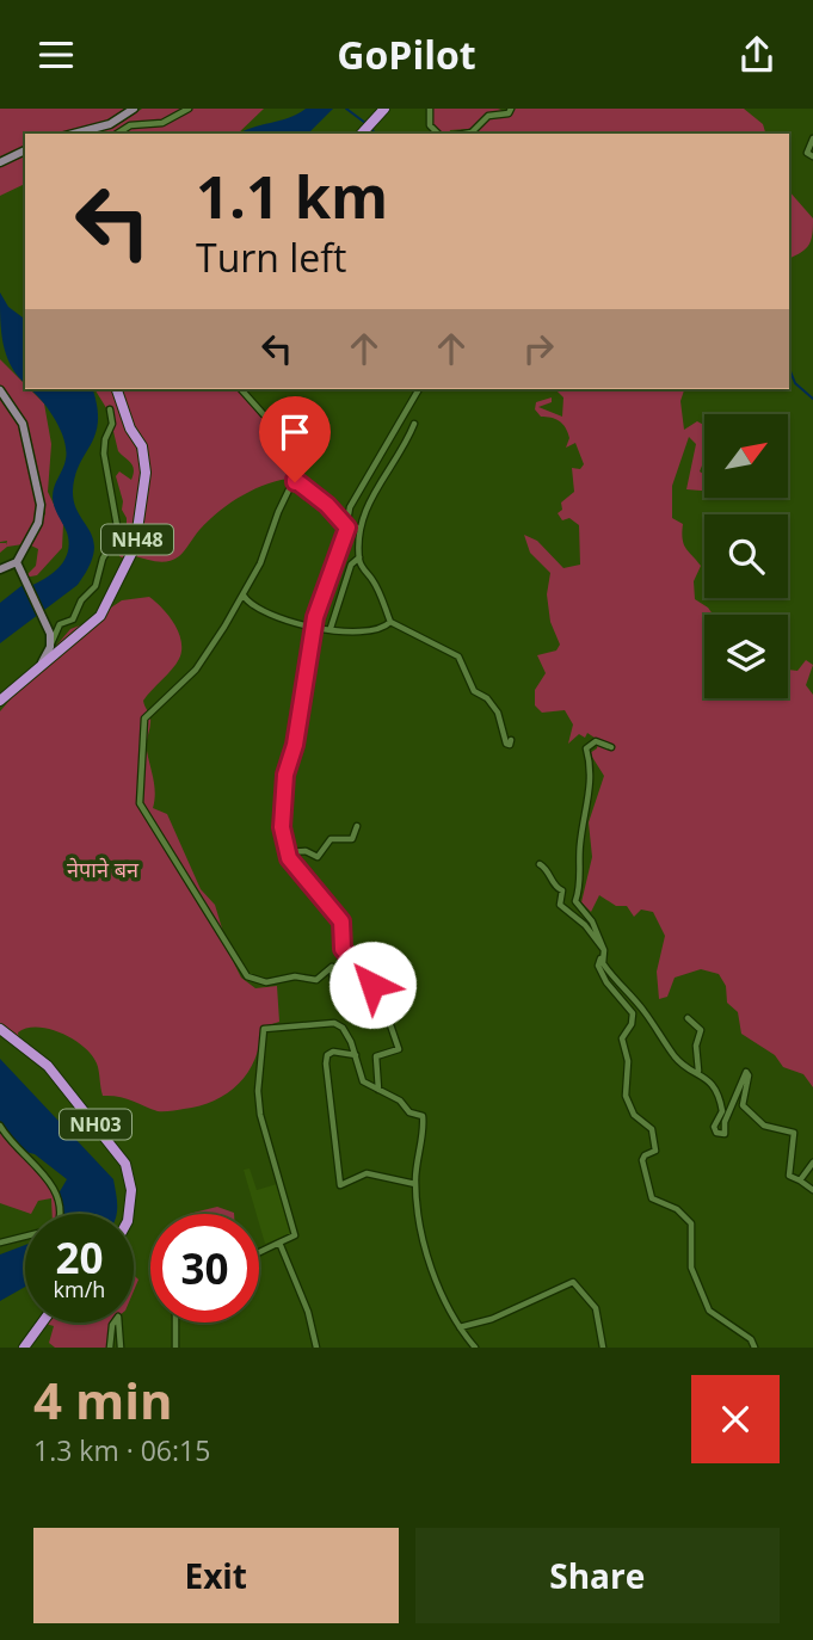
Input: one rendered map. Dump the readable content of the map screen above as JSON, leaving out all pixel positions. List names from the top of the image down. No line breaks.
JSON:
{"streets":{"highway":["NH48","NH03"]},"parks":["नेपाने बन"],"north":"top right","page":{"header":"GoPilot","turn":["1.1 km","Turn left"],"speed":"20 km/h","limit":"30","heading":["4 min","1.3 km · 06:15"],"buttons":["Exit","Share"]}}
